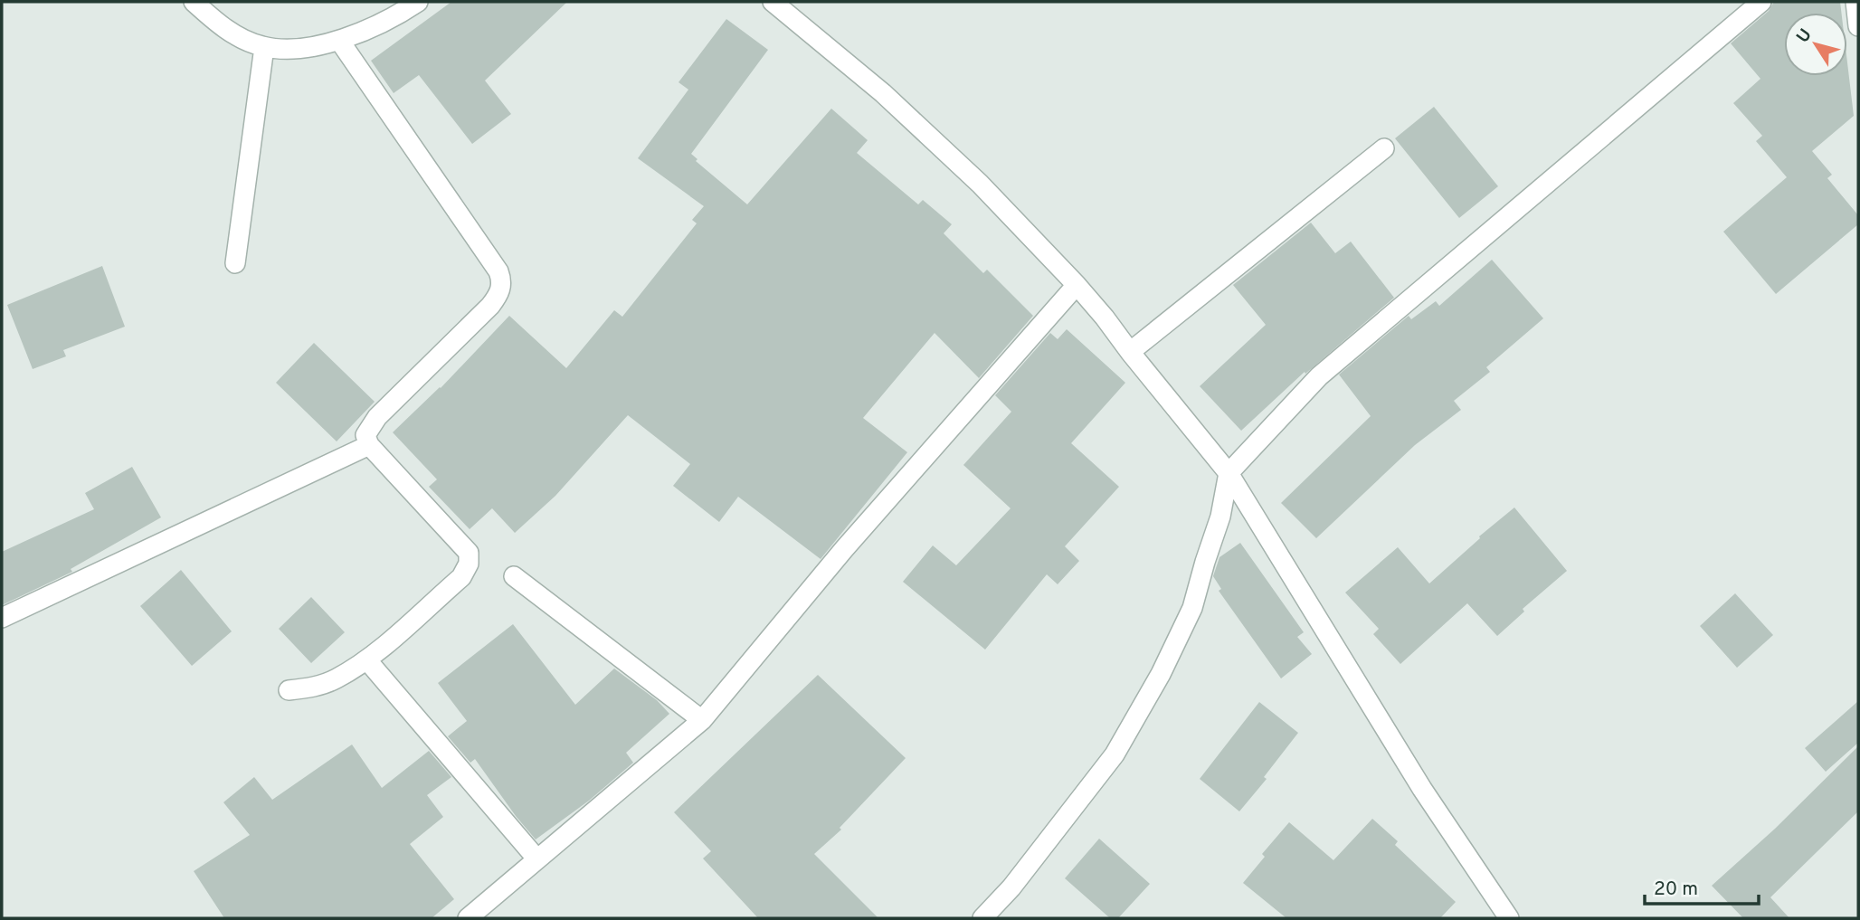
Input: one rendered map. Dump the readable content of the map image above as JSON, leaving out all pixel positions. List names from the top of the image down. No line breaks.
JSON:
{"scale_bar":"20 m","north":"top left"}
